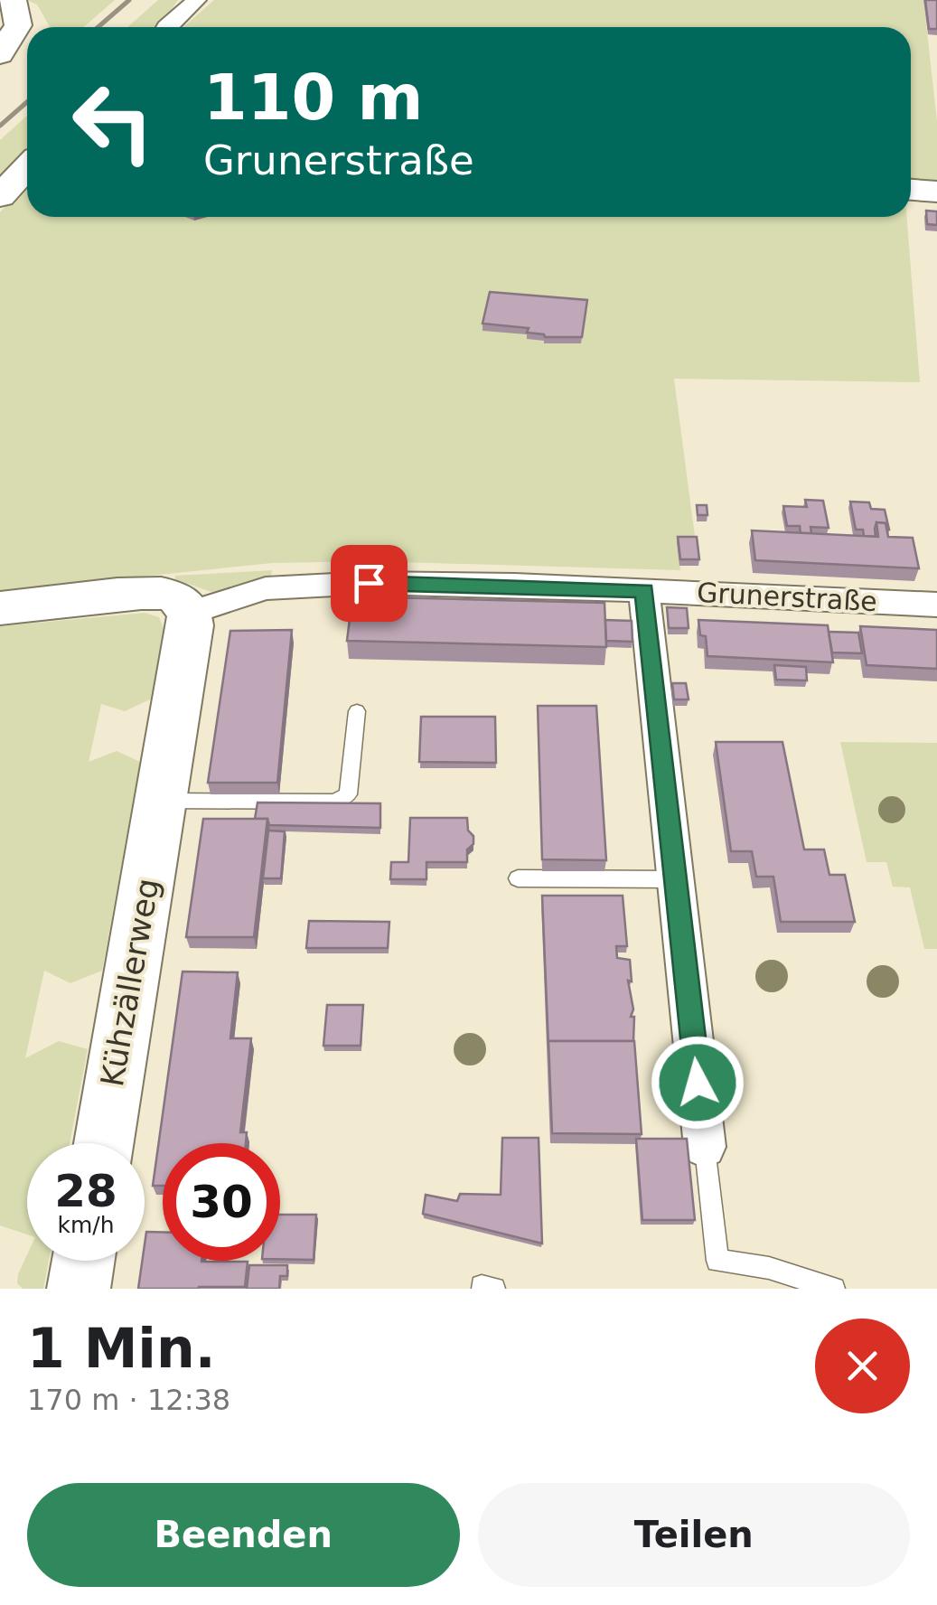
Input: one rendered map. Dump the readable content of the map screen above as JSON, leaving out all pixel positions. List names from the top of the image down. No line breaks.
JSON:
{"streets":{"street":["Grunerstraße","Kühzällerweg"]},"crossings":[["Grunerstraße","Kühzällerweg"]],"page":{"turn":["110 m","Grunerstraße"],"speed":"28 km/h","limit":"30","heading":["1 Min.","170 m · 12:38"],"buttons":["Beenden","Teilen"]}}
